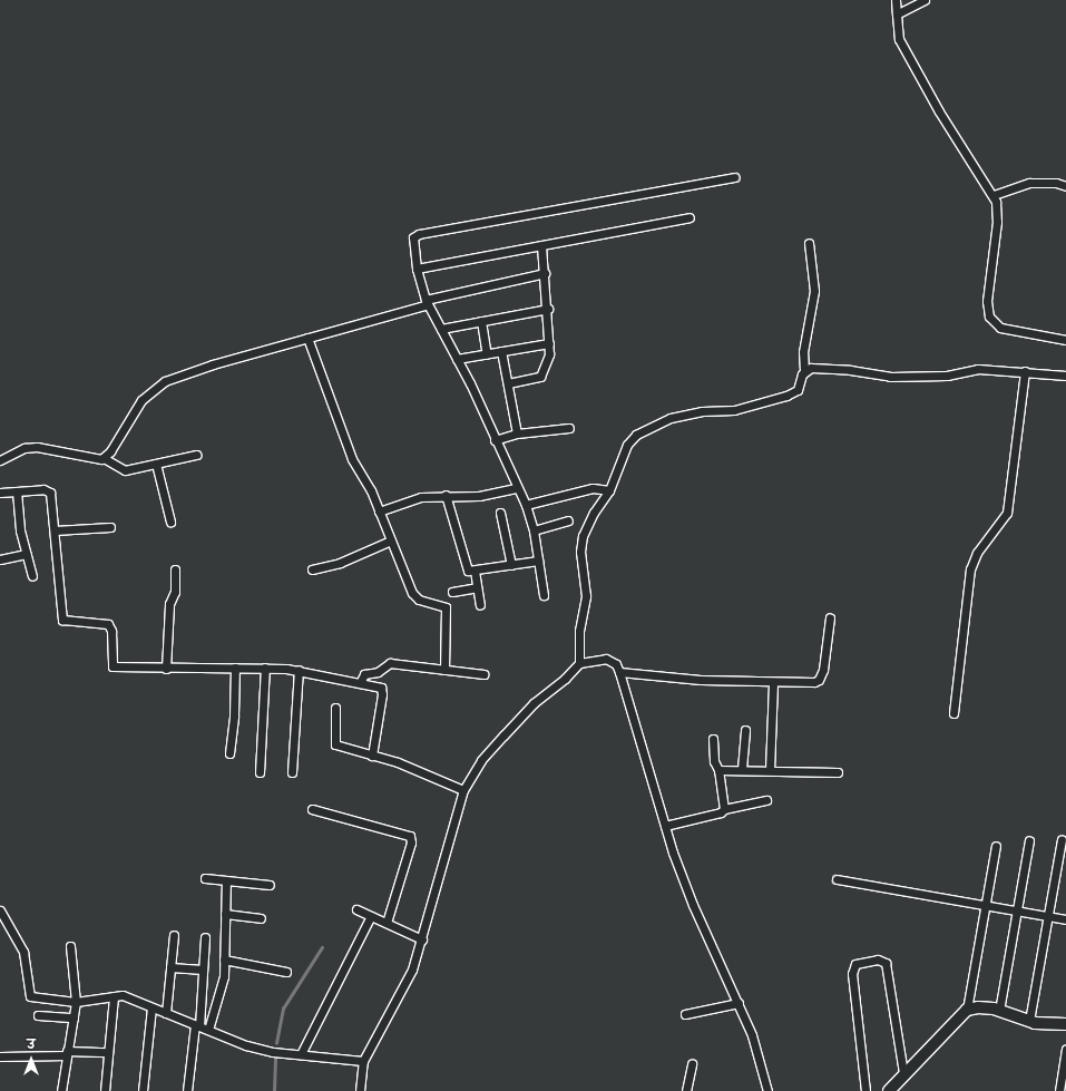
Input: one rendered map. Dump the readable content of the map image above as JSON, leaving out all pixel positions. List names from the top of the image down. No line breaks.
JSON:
{"north":"top"}
